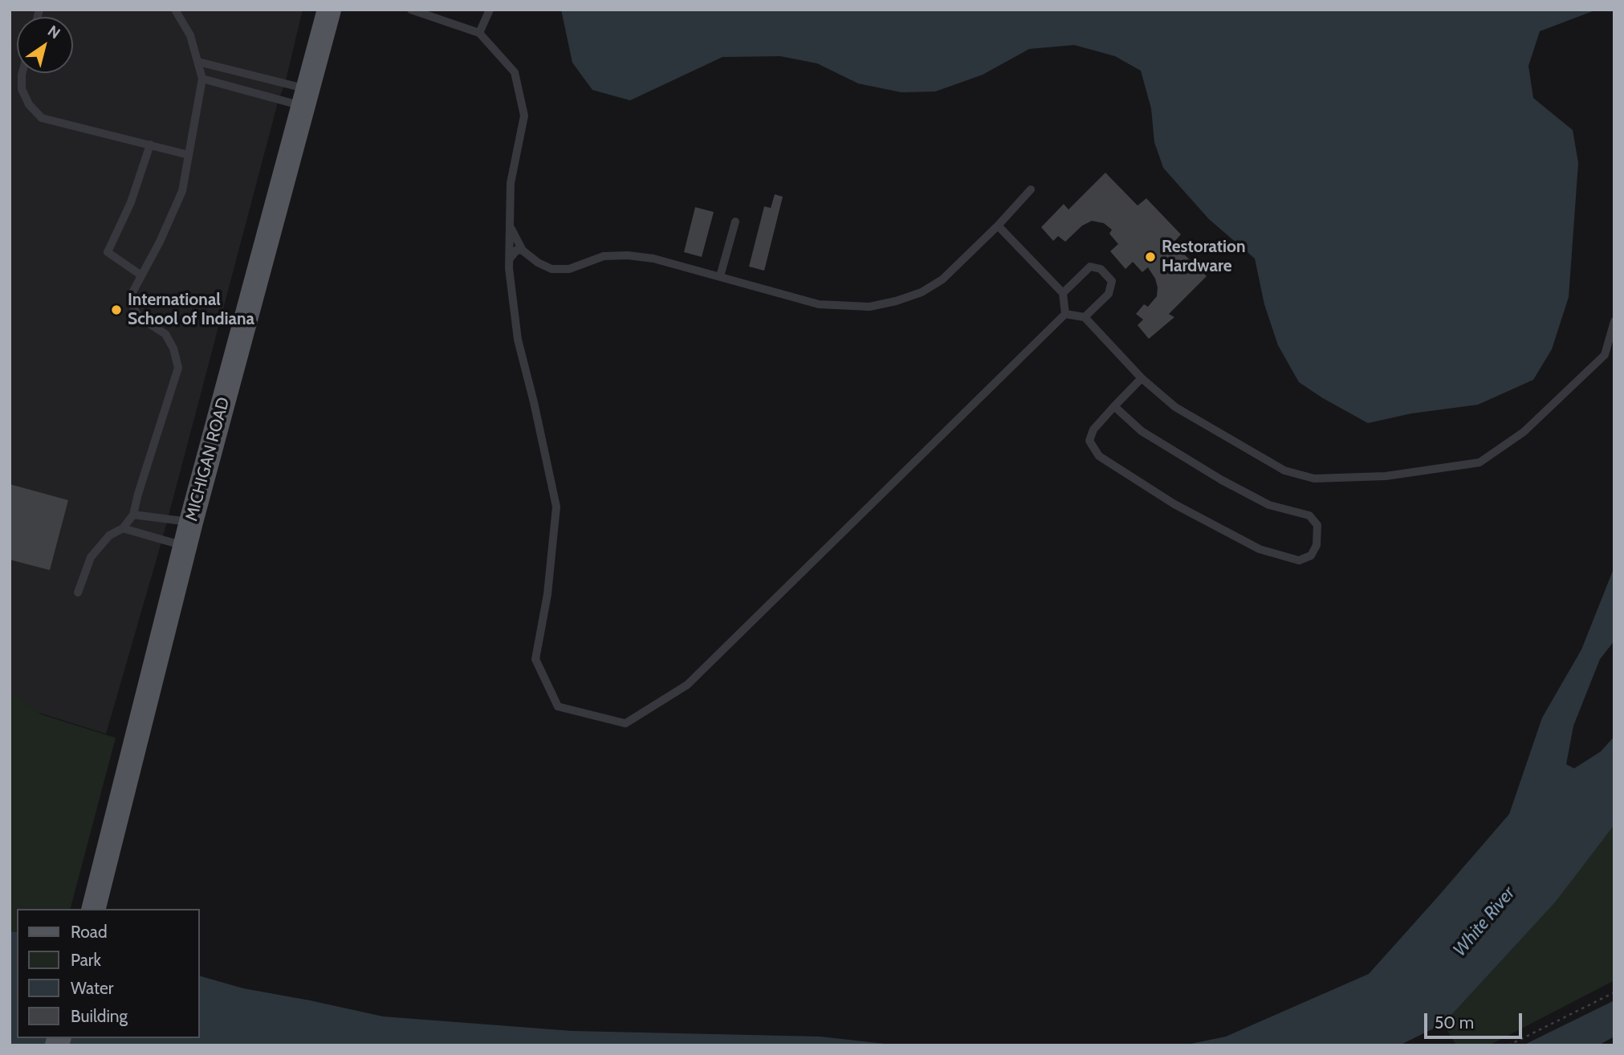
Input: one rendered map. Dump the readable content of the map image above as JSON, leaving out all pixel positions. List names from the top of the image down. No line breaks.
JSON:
{"streets":{"main road":["MICHIGAN ROAD"]},"water":["White River"],"places":["Restoration Hardware","International School of Indiana"],"legend":["Road","Park","Water","Building"],"scale_bar":"50 m","north":"top right"}
